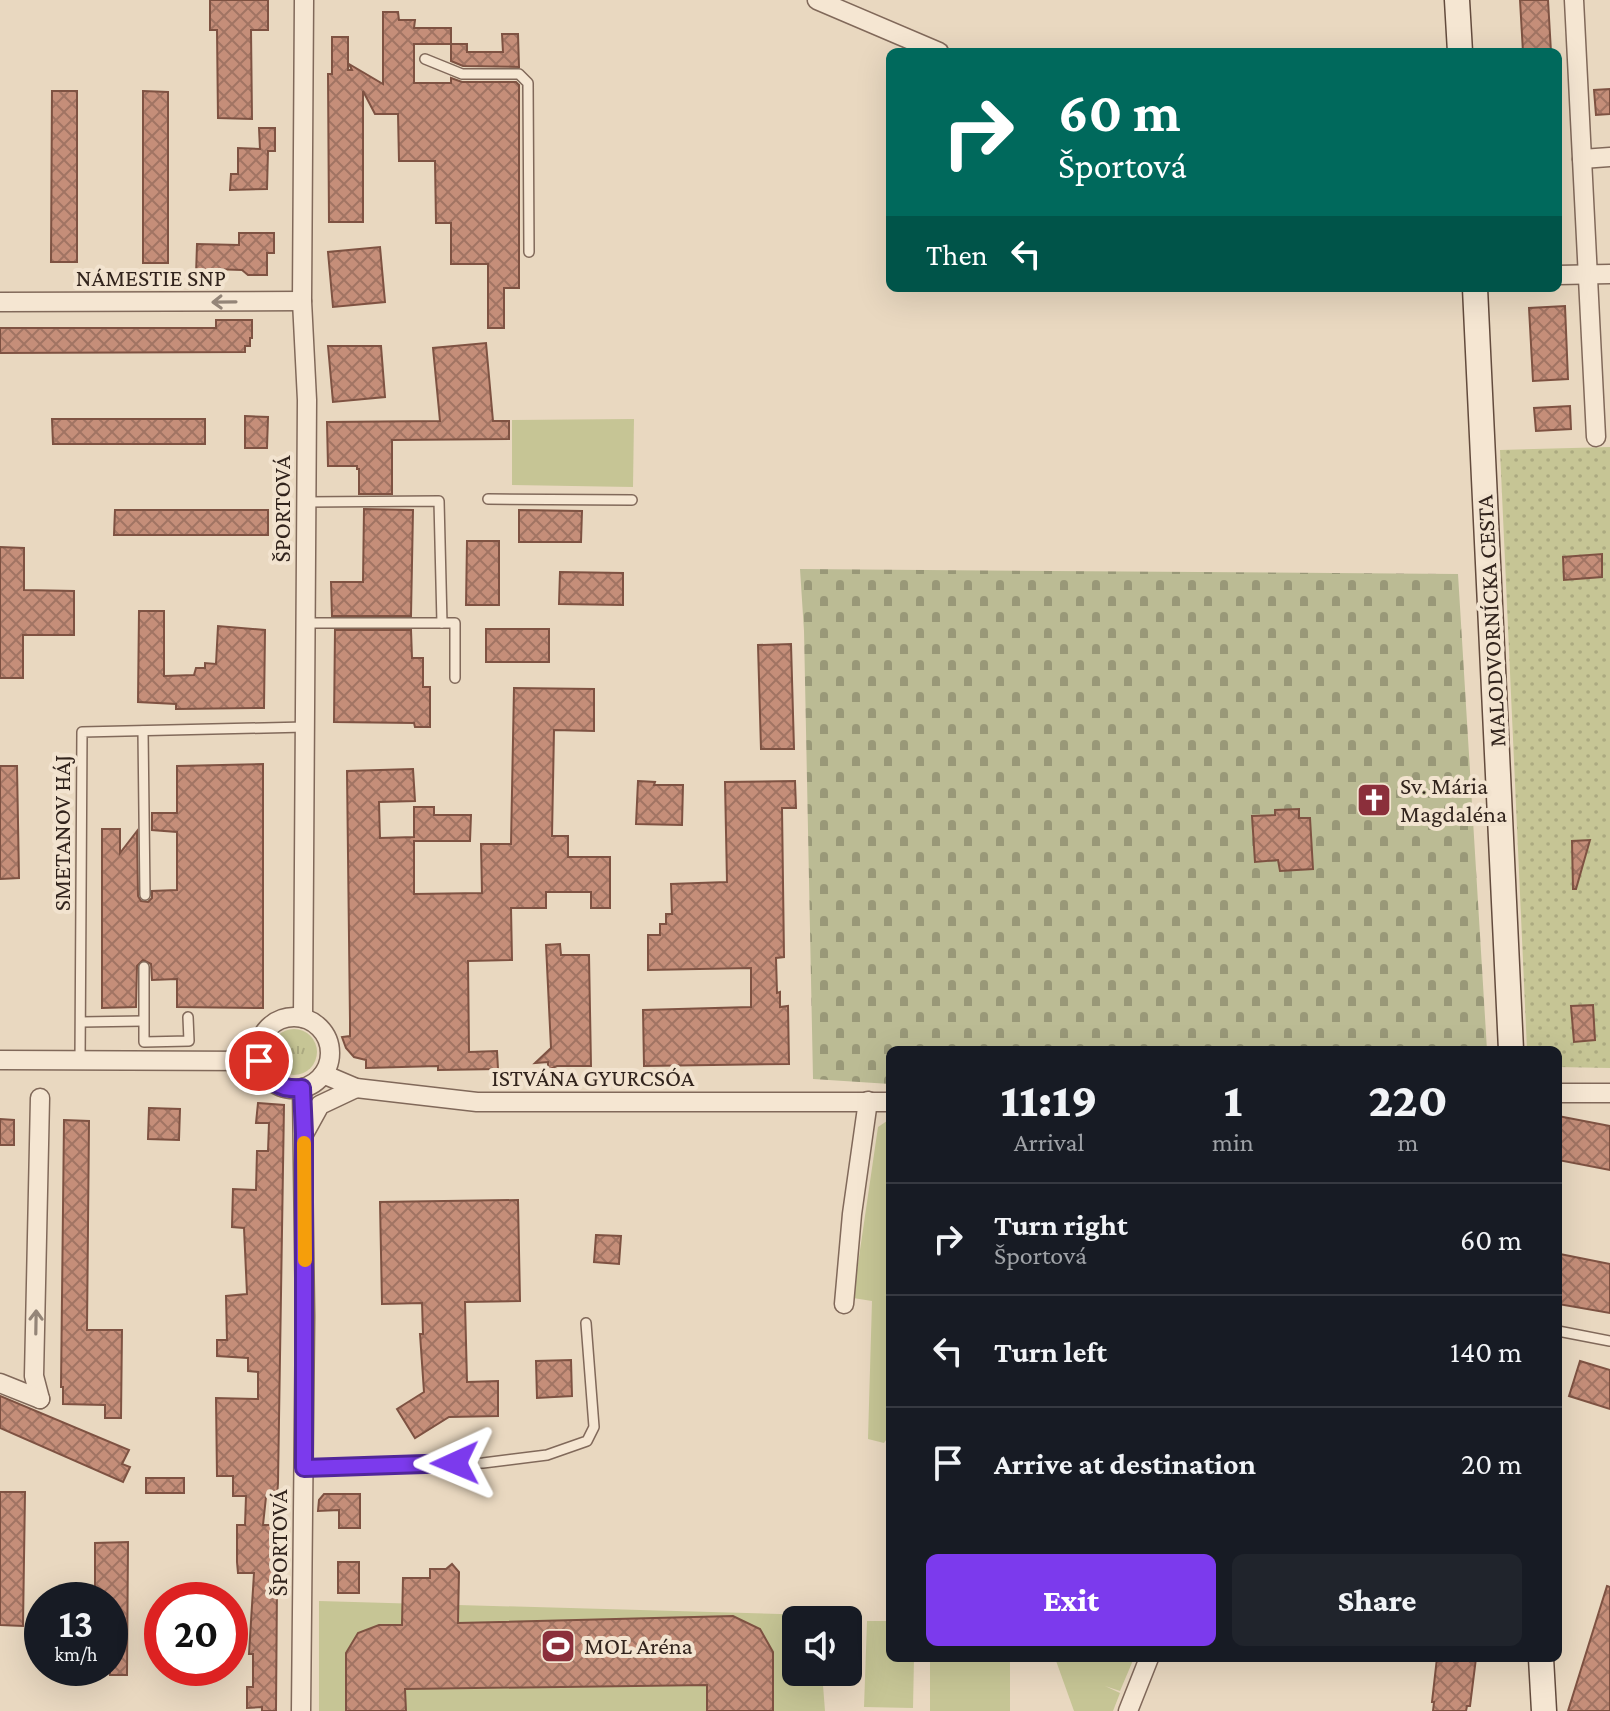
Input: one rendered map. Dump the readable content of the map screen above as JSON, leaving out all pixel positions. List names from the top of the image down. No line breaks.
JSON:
{"streets":{"street":["NÁMESTIE SNP","ŠPORTOVÁ","MALODVORNÍCKA CESTA","ISTVÁNA GYURCSÓA"],"lane":["SMETANOV HÁJ"]},"crossings":[["NÁMESTIE SNP","ŠPORTOVÁ"],["ŠPORTOVÁ","SMETANOV HÁJ"],["ŠPORTOVÁ","ISTVÁNA GYURCSÓA"]],"one_way":["NÁMESTIE SNP"],"places":{"church":["Sv. Mária Magdaléna"],"sports":["MOL Aréna"]},"page":{"turn":["60 m","Športová"],"then":"Then","eta":["11:19","Arrival","1","min","220","m"],"list":[{"name":"Turn right","note":"Športová","value":"60 m"},{"name":"Turn left","value":"140 m"},{"name":"Arrive at destination","value":"20 m"}],"buttons":["Exit","Share"],"speed":"13 km/h","limit":"20"}}
